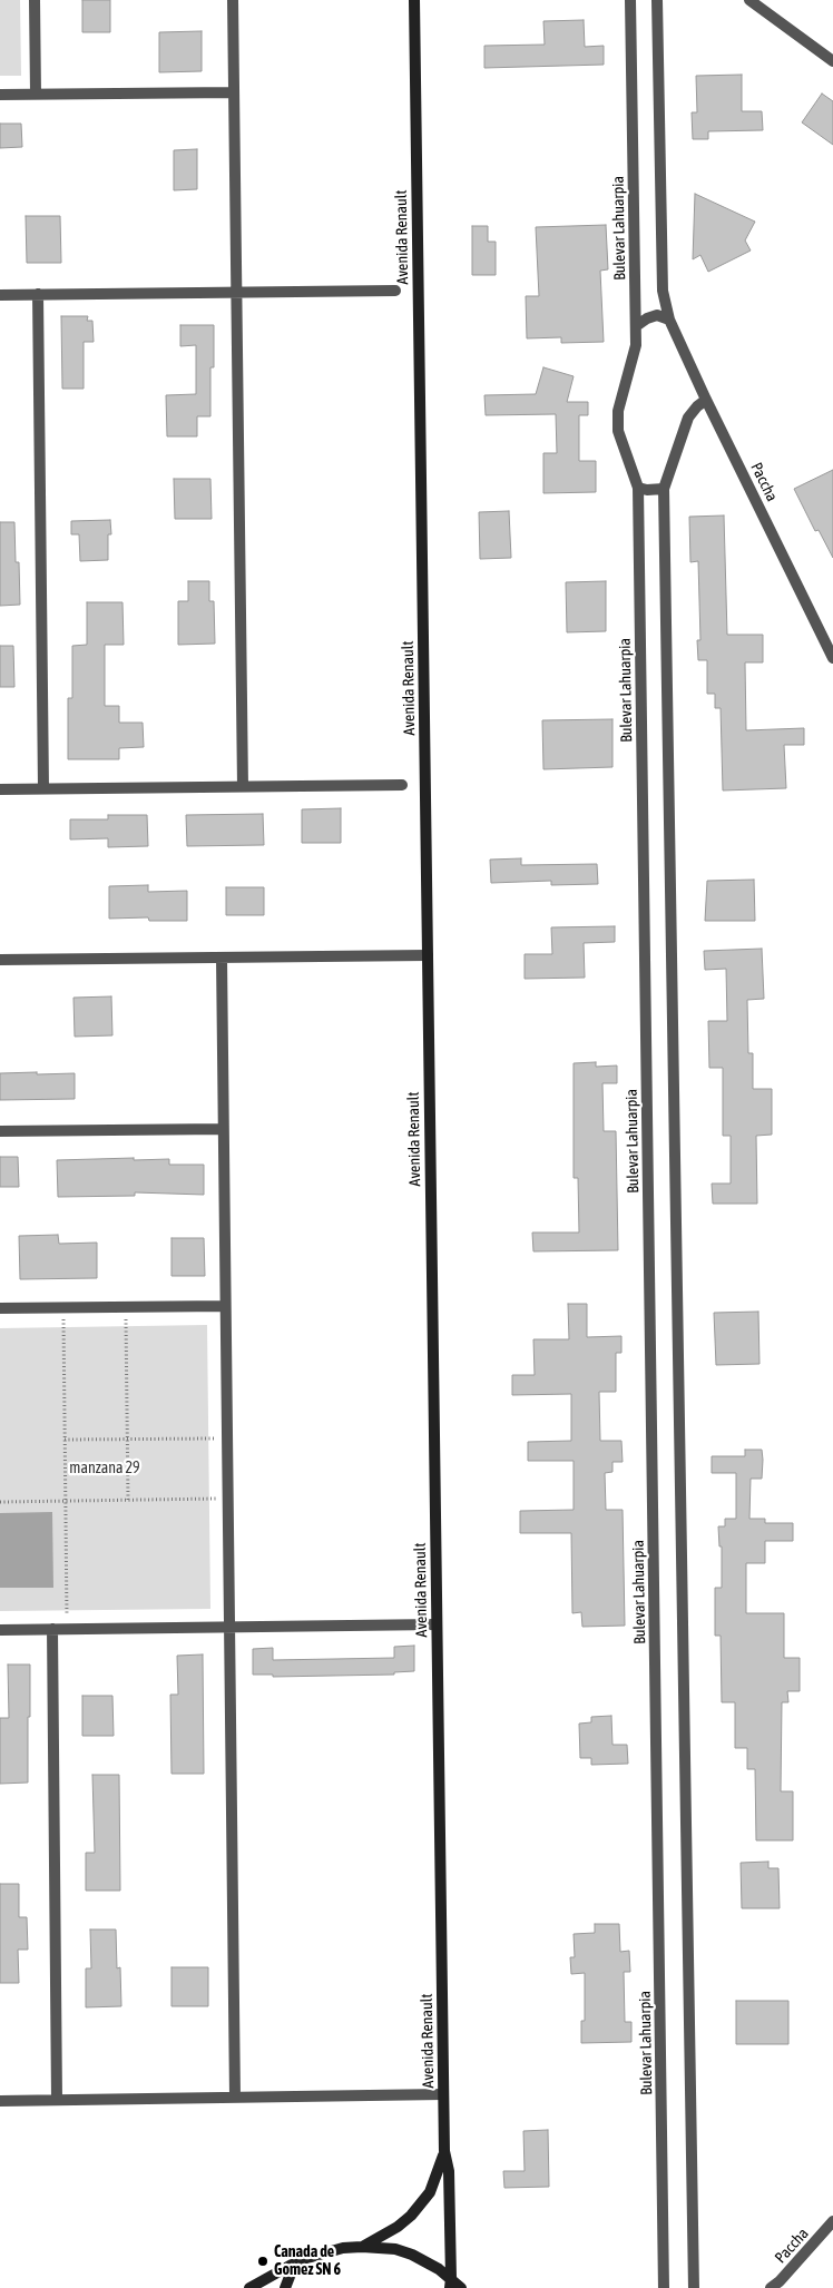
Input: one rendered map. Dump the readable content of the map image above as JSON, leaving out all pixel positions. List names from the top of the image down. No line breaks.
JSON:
{"streets":{"street":["Bulevar Lahuarpia","Avenida Renault","Paccha"]},"parks":["manzana 29"],"places":["Canada de Gomez SN 6"]}
